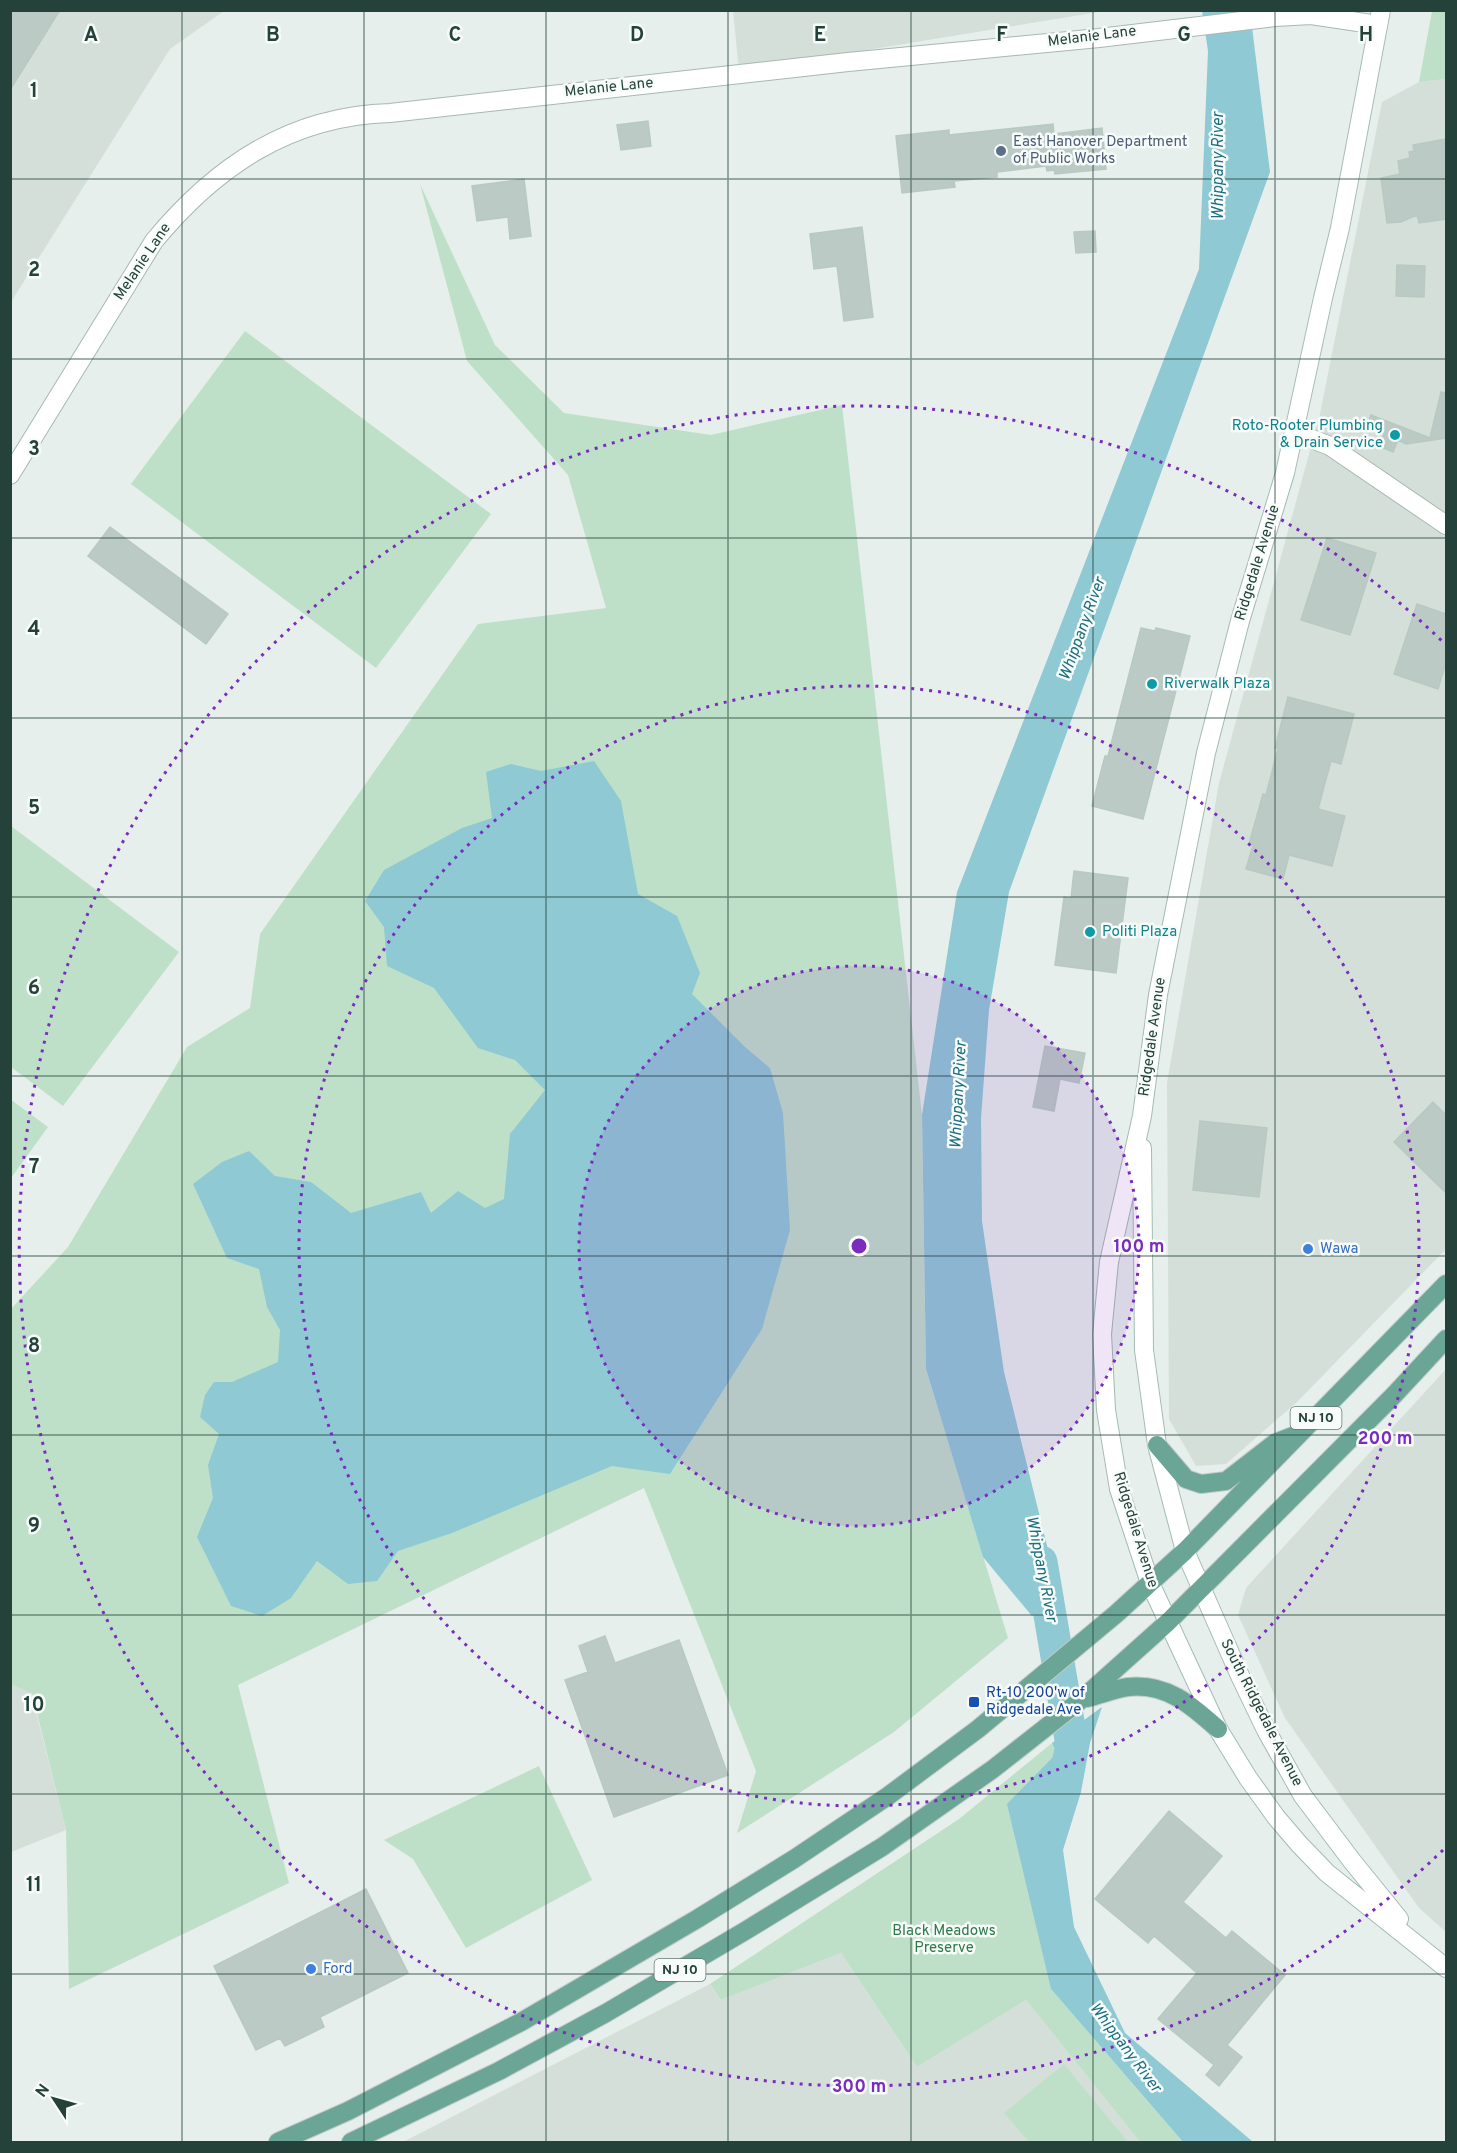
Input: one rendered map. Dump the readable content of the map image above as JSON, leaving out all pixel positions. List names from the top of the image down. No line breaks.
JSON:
{"streets":{"main road":["Melanie Lane","Ridgedale Avenue","NJ 10","South Ridgedale Avenue"]},"crossings":[["Melanie Lane","Ridgedale Avenue"],["Ridgedale Avenue","NJ 10"],["Ridgedale Avenue","South Ridgedale Avenue"],["NJ 10","South Ridgedale Avenue"]],"water":["Whippany River"],"parks":["Black Meadows Preserve"],"places":{"other":["East Hanover Department of Public Works","Roto-Rooter Plumbing & Drain Service","Riverwalk Plaza","Politi Plaza","Wawa","Ford"],"transit":["Rt-10 200'w of Ridgedale Ave"]},"north":"top left","grid":{"columns":["A","B","C","D","E","F","G","H"],"rows":["1","2","3","4","5","6","7","8","9","10","11"]},"rings":["100 m","200 m","300 m"]}
